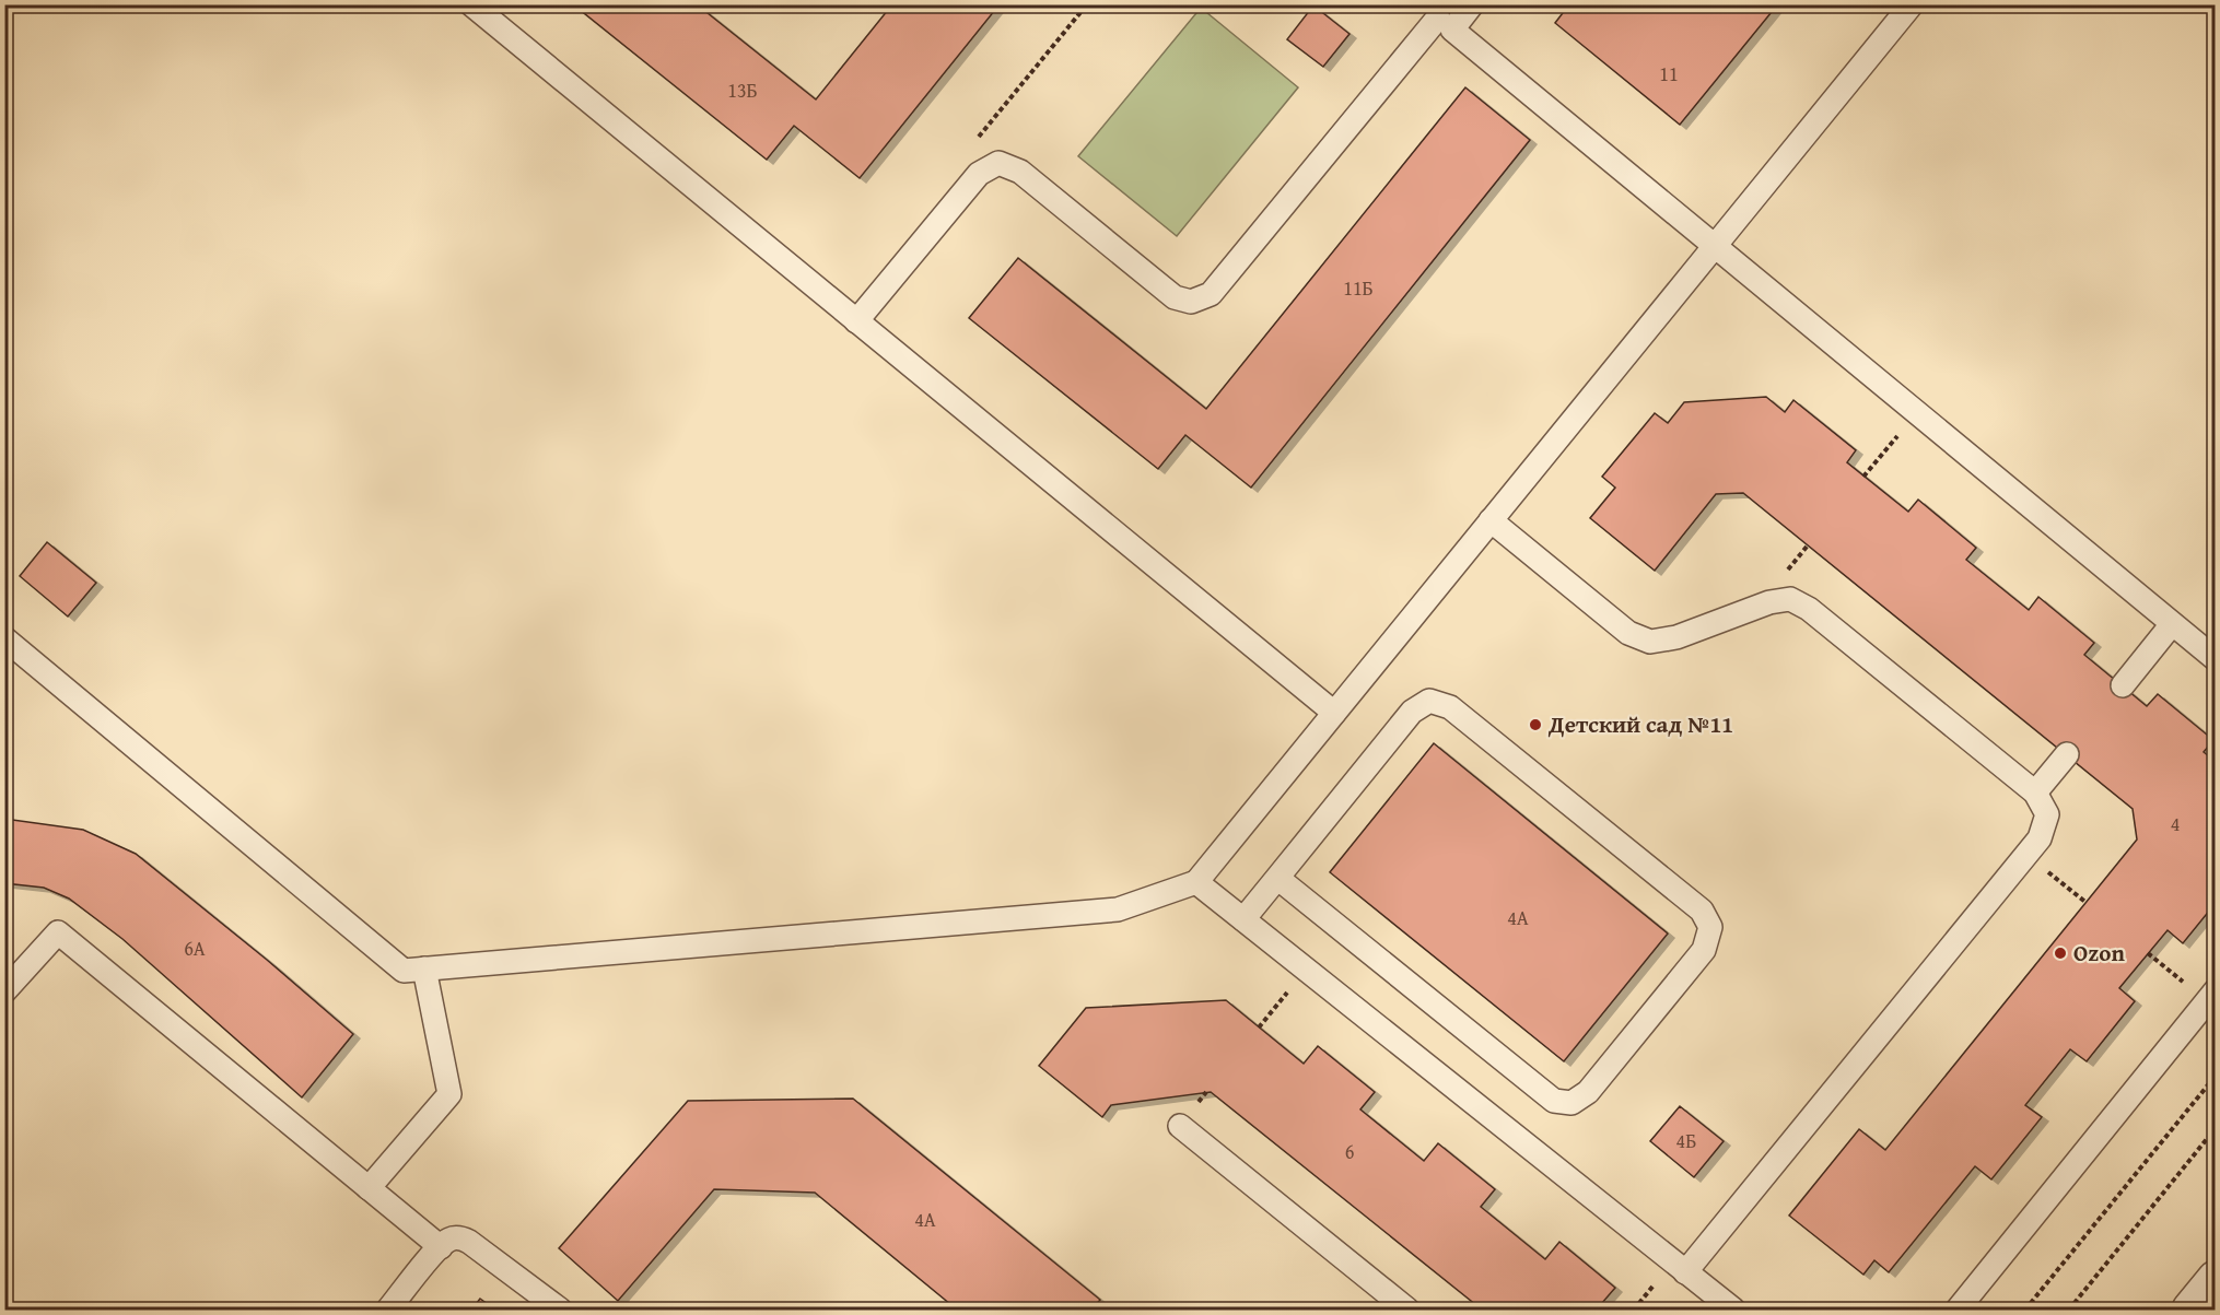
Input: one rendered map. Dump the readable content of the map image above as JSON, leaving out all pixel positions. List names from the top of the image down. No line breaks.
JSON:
{"places":["Детский сад №11","Ozon"],"house_numbers":["11","13Б","11Б","4","4А","6А","4Б","6","4А"]}
